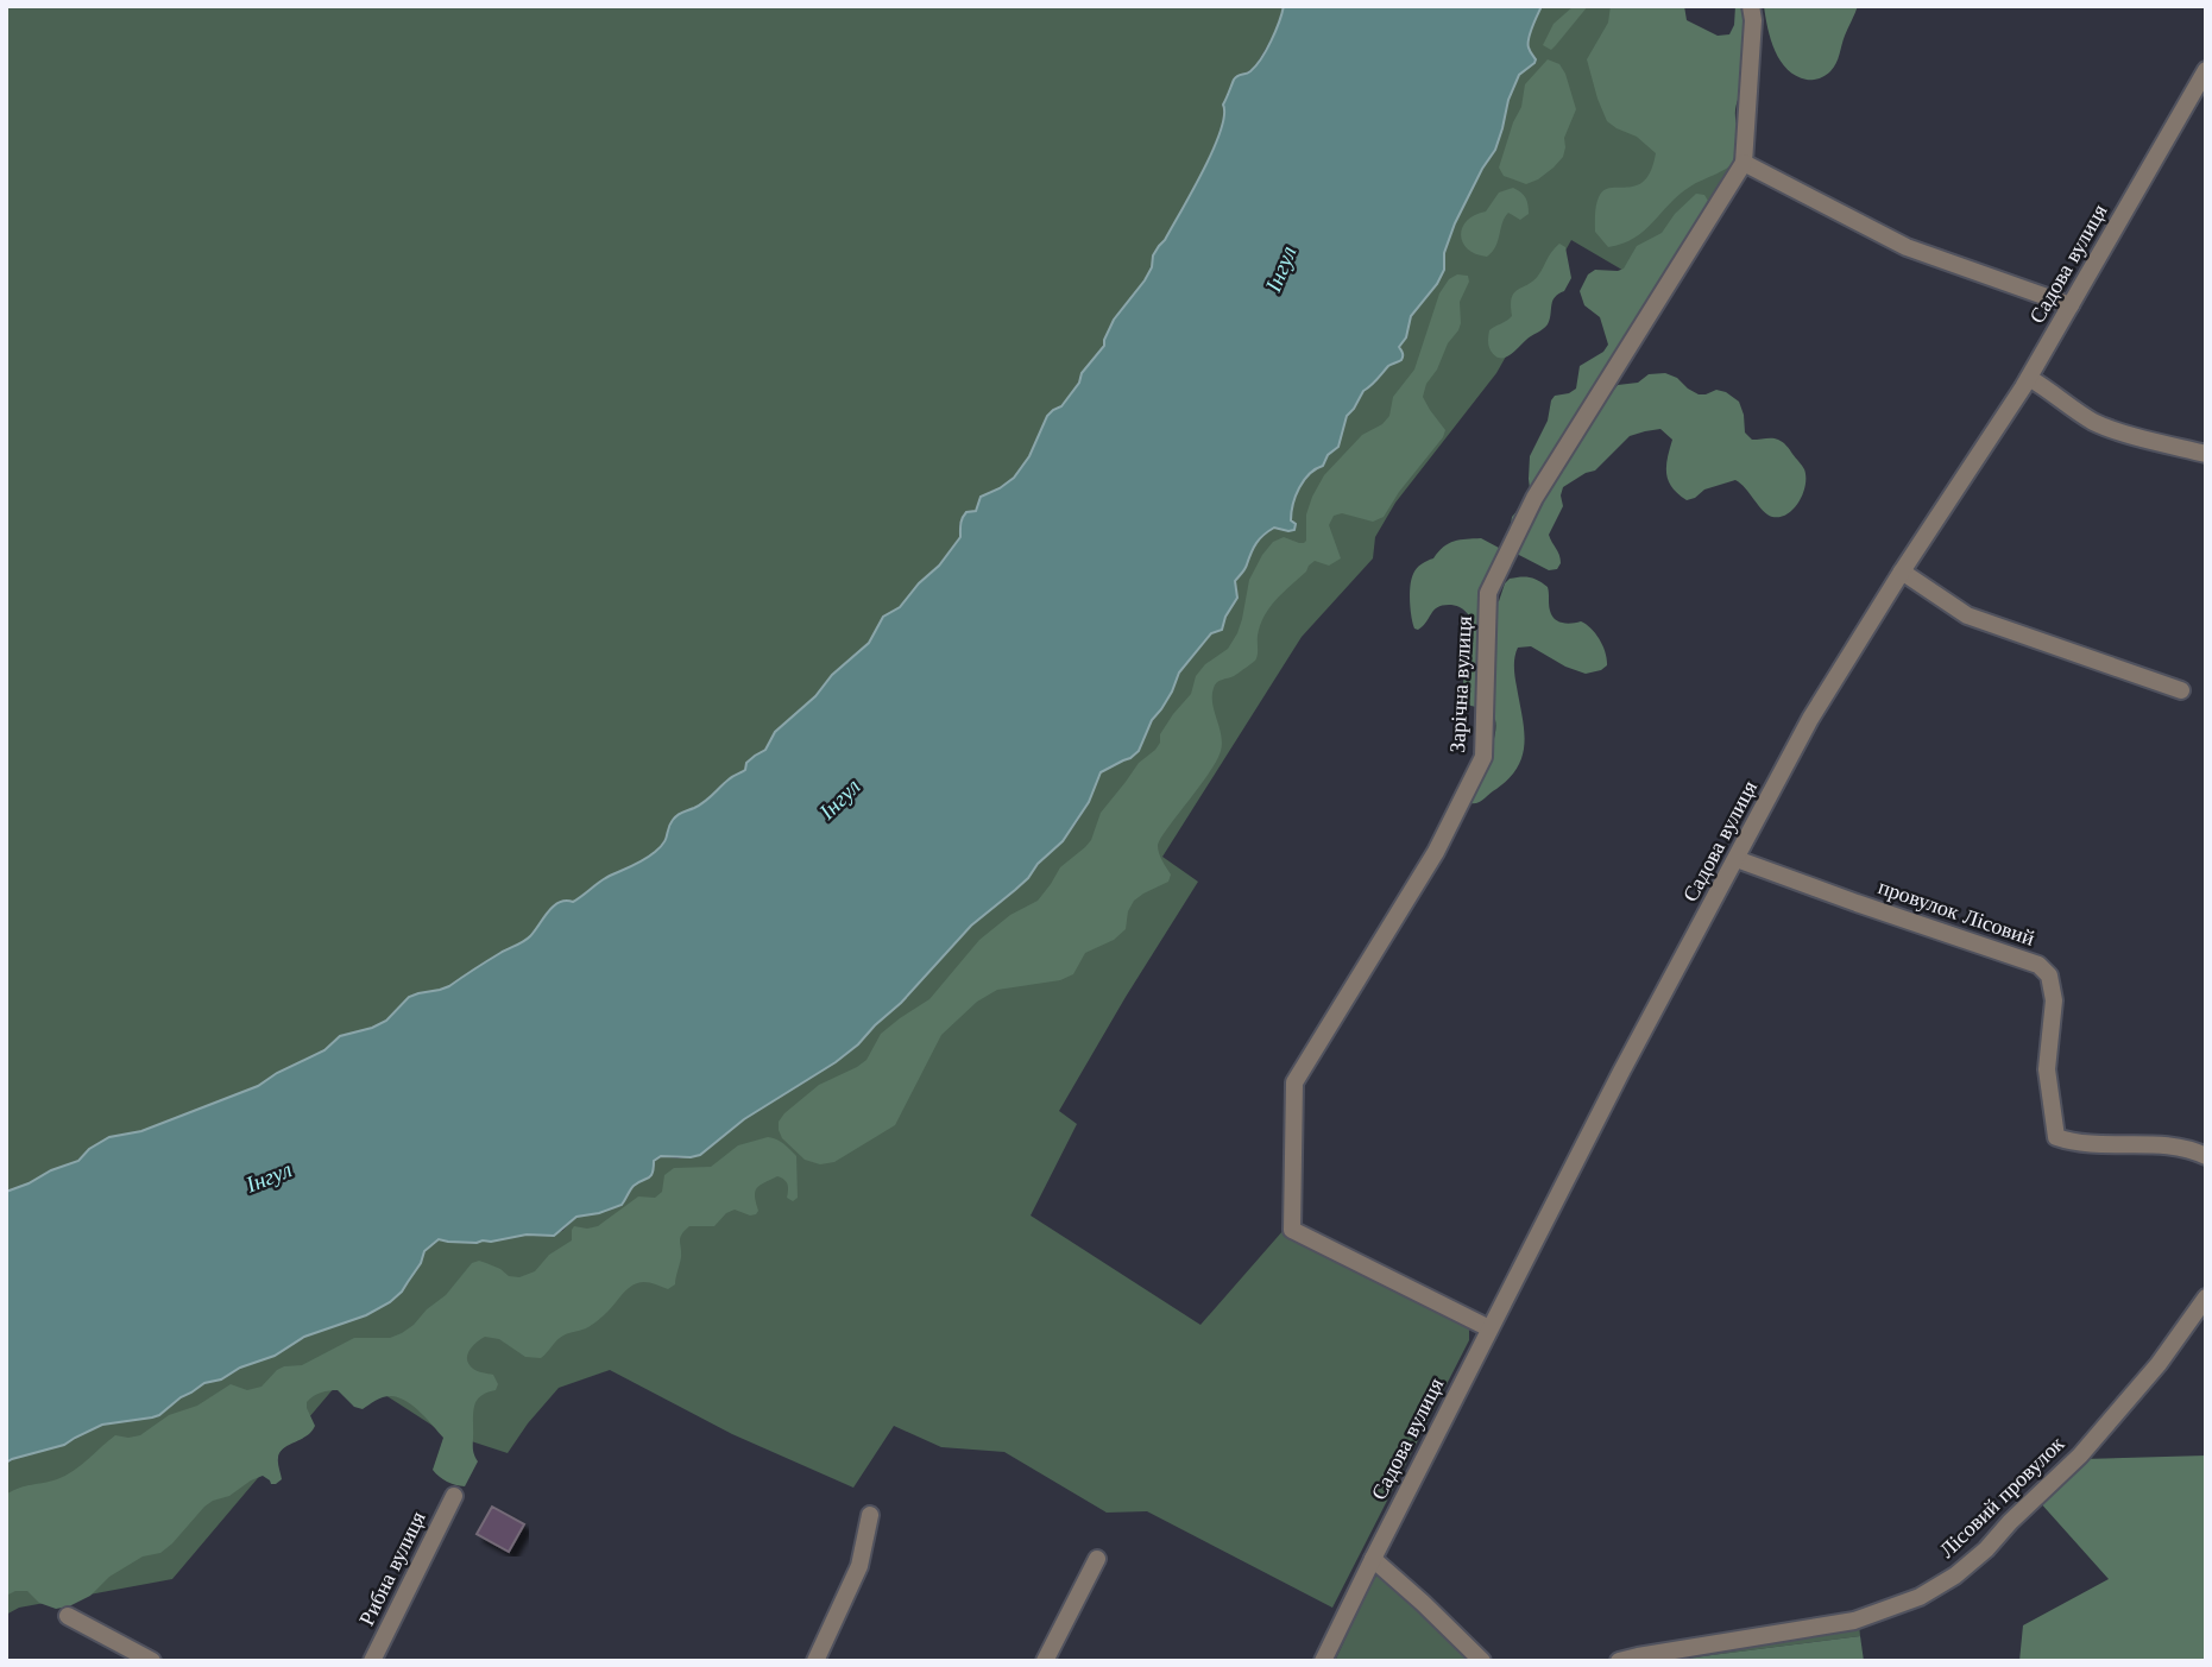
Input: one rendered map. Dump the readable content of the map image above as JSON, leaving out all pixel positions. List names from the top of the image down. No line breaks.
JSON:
{"streets":{"street":["Садова вулиця","Зарічна вулиця","провулок Лісовий","Лісовий провулок","Рибна вулиця"]},"crossings":[["Садова вулиця","Зарічна вулиця"],["Садова вулиця","провулок Лісовий"]],"water":["Інгул"]}
